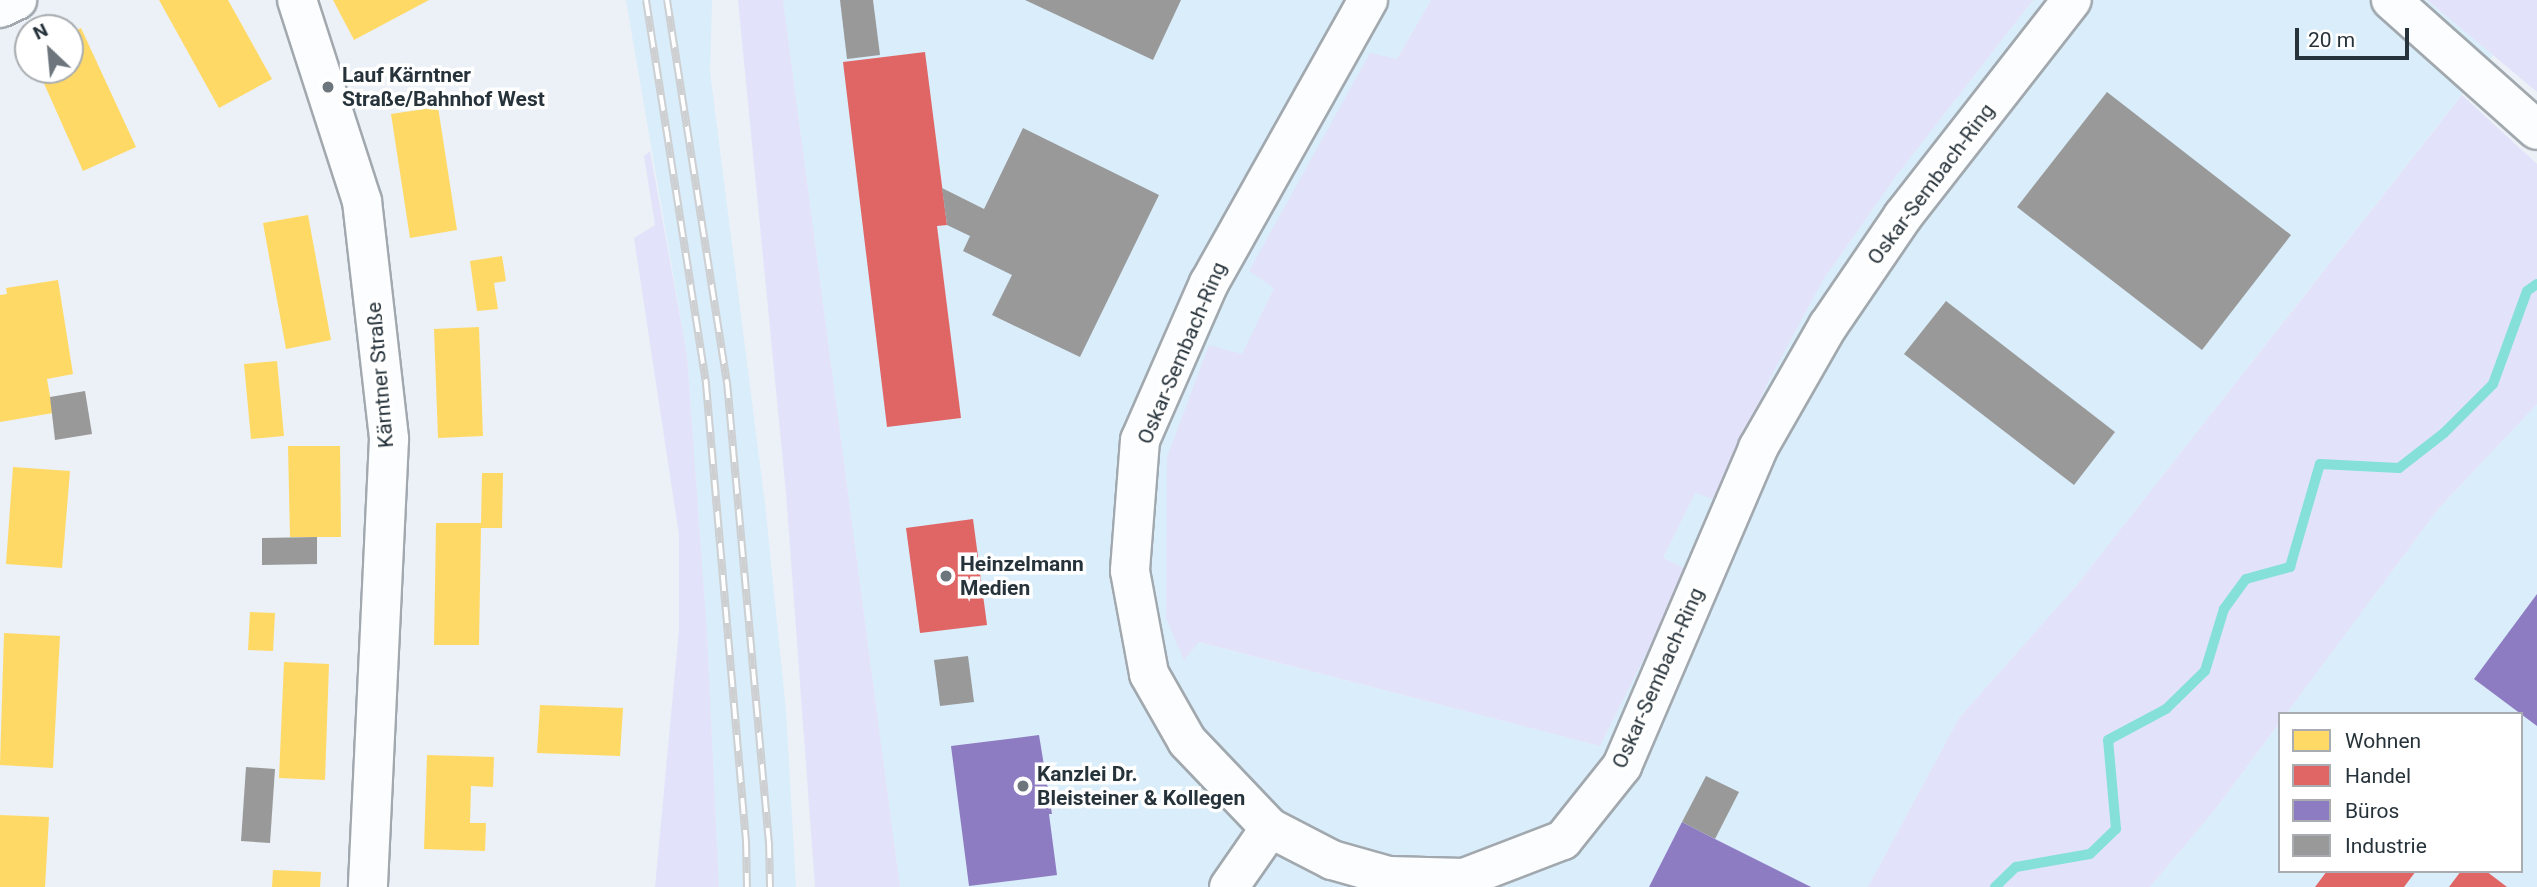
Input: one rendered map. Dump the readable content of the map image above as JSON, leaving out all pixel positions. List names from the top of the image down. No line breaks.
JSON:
{"streets":{"street":["Oskar-Sembach-Ring","Kärntner Straße"]},"places":["Lauf Kärntner Straße/Bahnhof West","Heinzelmann Medien","Kanzlei Dr. Bleisteiner & Kollegen"],"legend":["Wohnen","Handel","Büros","Industrie"],"scale_bar":"20 m","north":"top left"}
